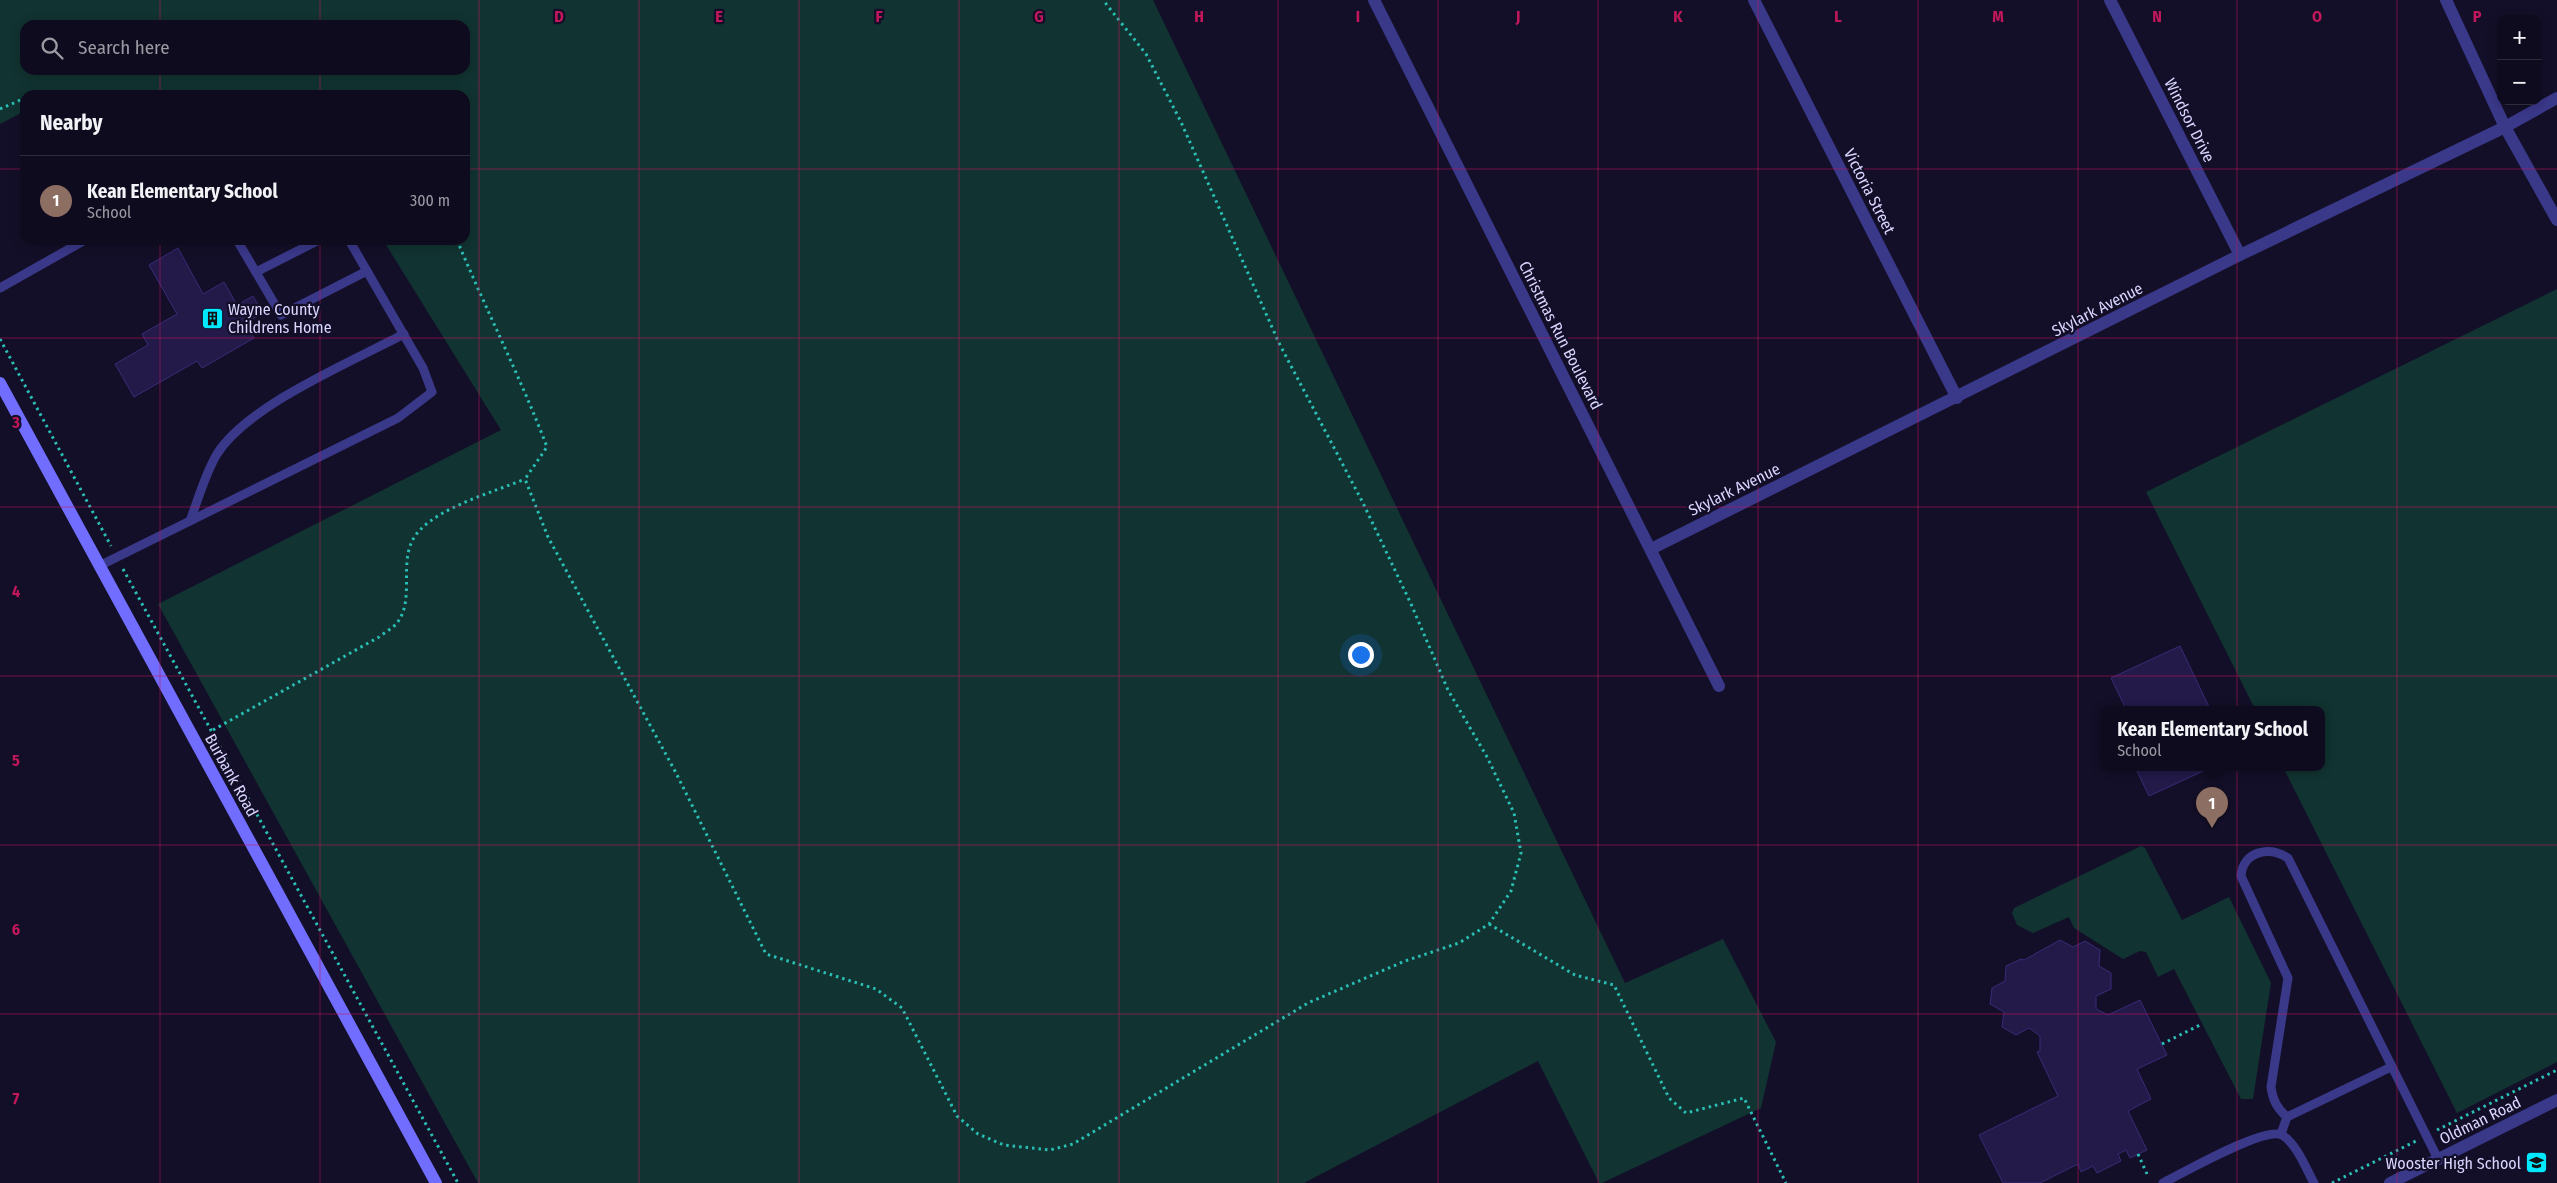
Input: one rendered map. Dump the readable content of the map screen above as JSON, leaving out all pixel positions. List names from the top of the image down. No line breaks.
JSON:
{"streets":{"main road":["Burbank Road"],"street":["Windsor Drive","Victoria Street","Skylark Avenue","Christmas Run Boulevard","Oldman Road"]},"crossings":[["Windsor Drive","Skylark Avenue"],["Victoria Street","Skylark Avenue"],["Skylark Avenue","Christmas Run Boulevard"]],"places":{"building":["Wayne County Childrens Home"],"school or university":["Wooster High School"]},"page":{"map_buttons":["+","−"],"search":"Search here","heading":"Nearby","list":[{"mark":"1","name":"Kean Elementary School","note":"School","value":"300 m"}],"popup":["Kean Elementary School","School"],"pins":"1"},"grid":{"columns":["D","E","F","G","H","I","J","K","L","M","N","O","P"],"rows":["3","4","5","6","7"]}}
